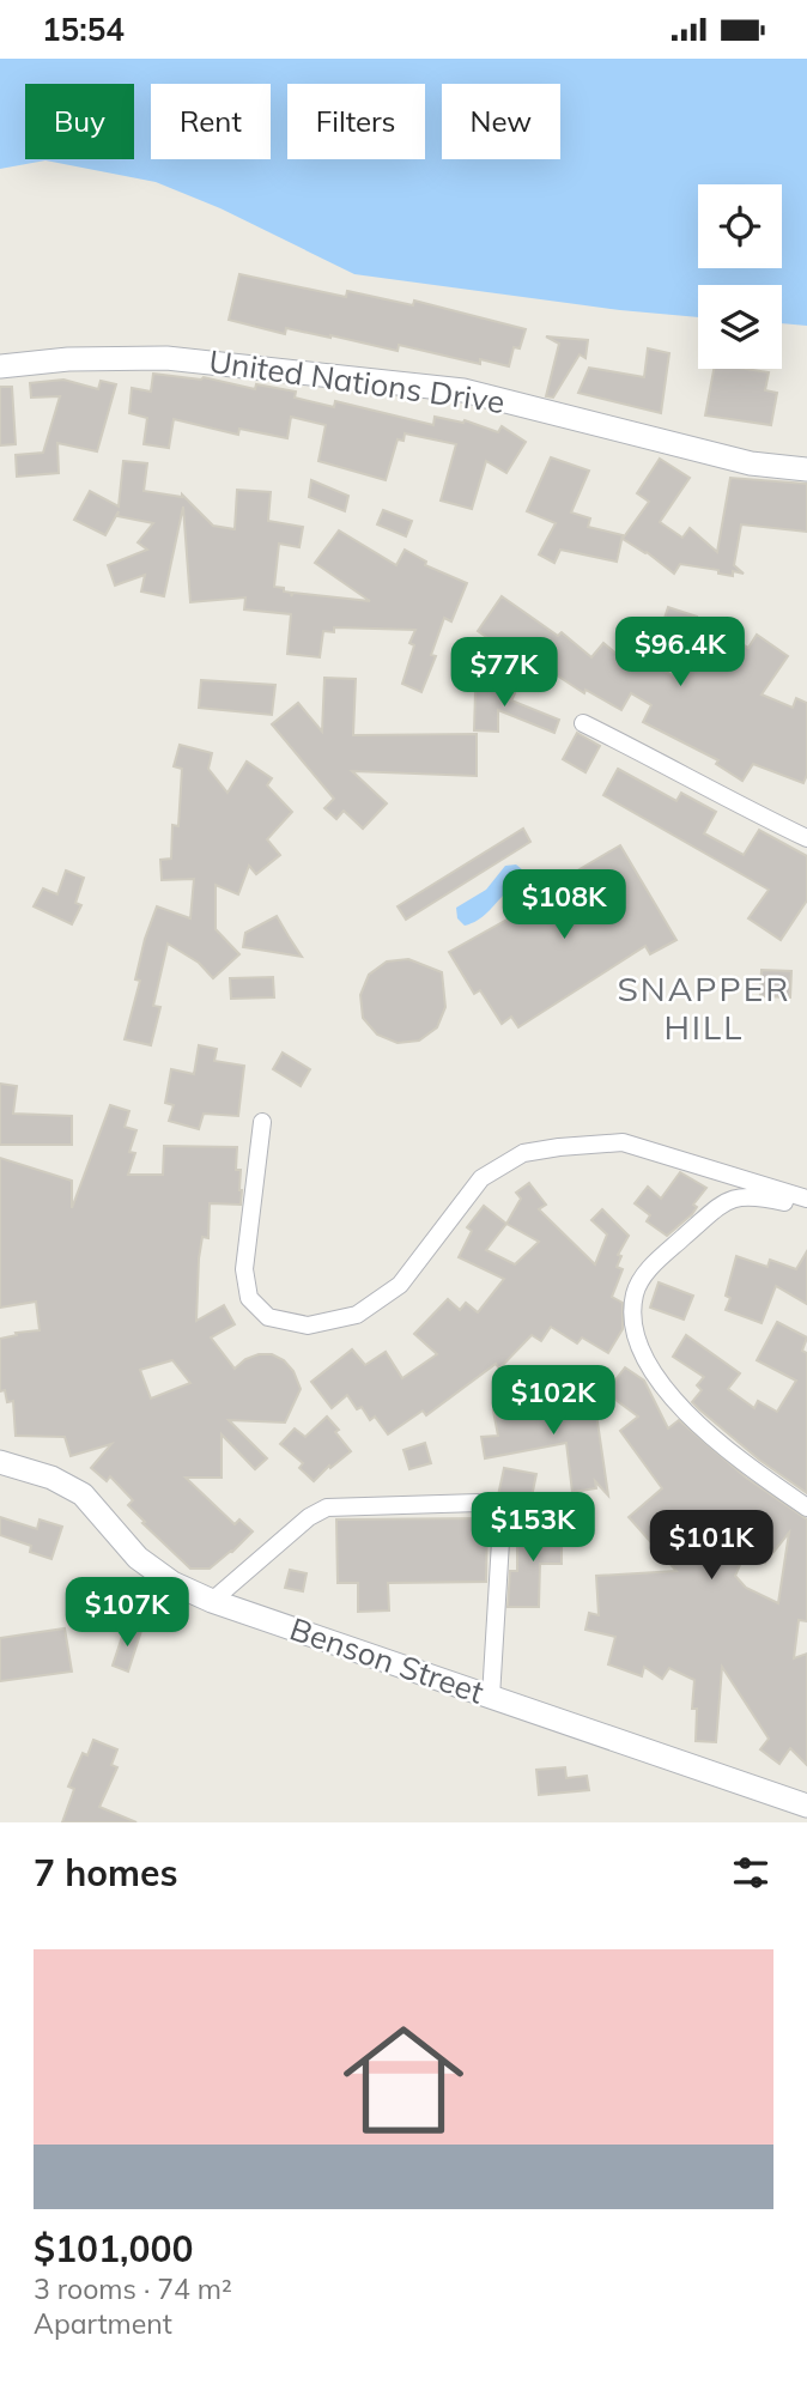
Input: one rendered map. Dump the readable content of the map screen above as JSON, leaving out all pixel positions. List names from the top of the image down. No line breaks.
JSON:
{"streets":{"street":["United Nations Drive","Benson Street"]},"districts":["SNAPPER HILL"],"page":{"status":"15:54","chip":["Buy","Rent","Filters","New"],"price":["$96.4K","$77K","$108K","$102K","$153K","$101K","$107K"],"heading":"7 homes","list":[{"name":"$101,000","note":"3 rooms · 74 m² · Apartment"}]}}
